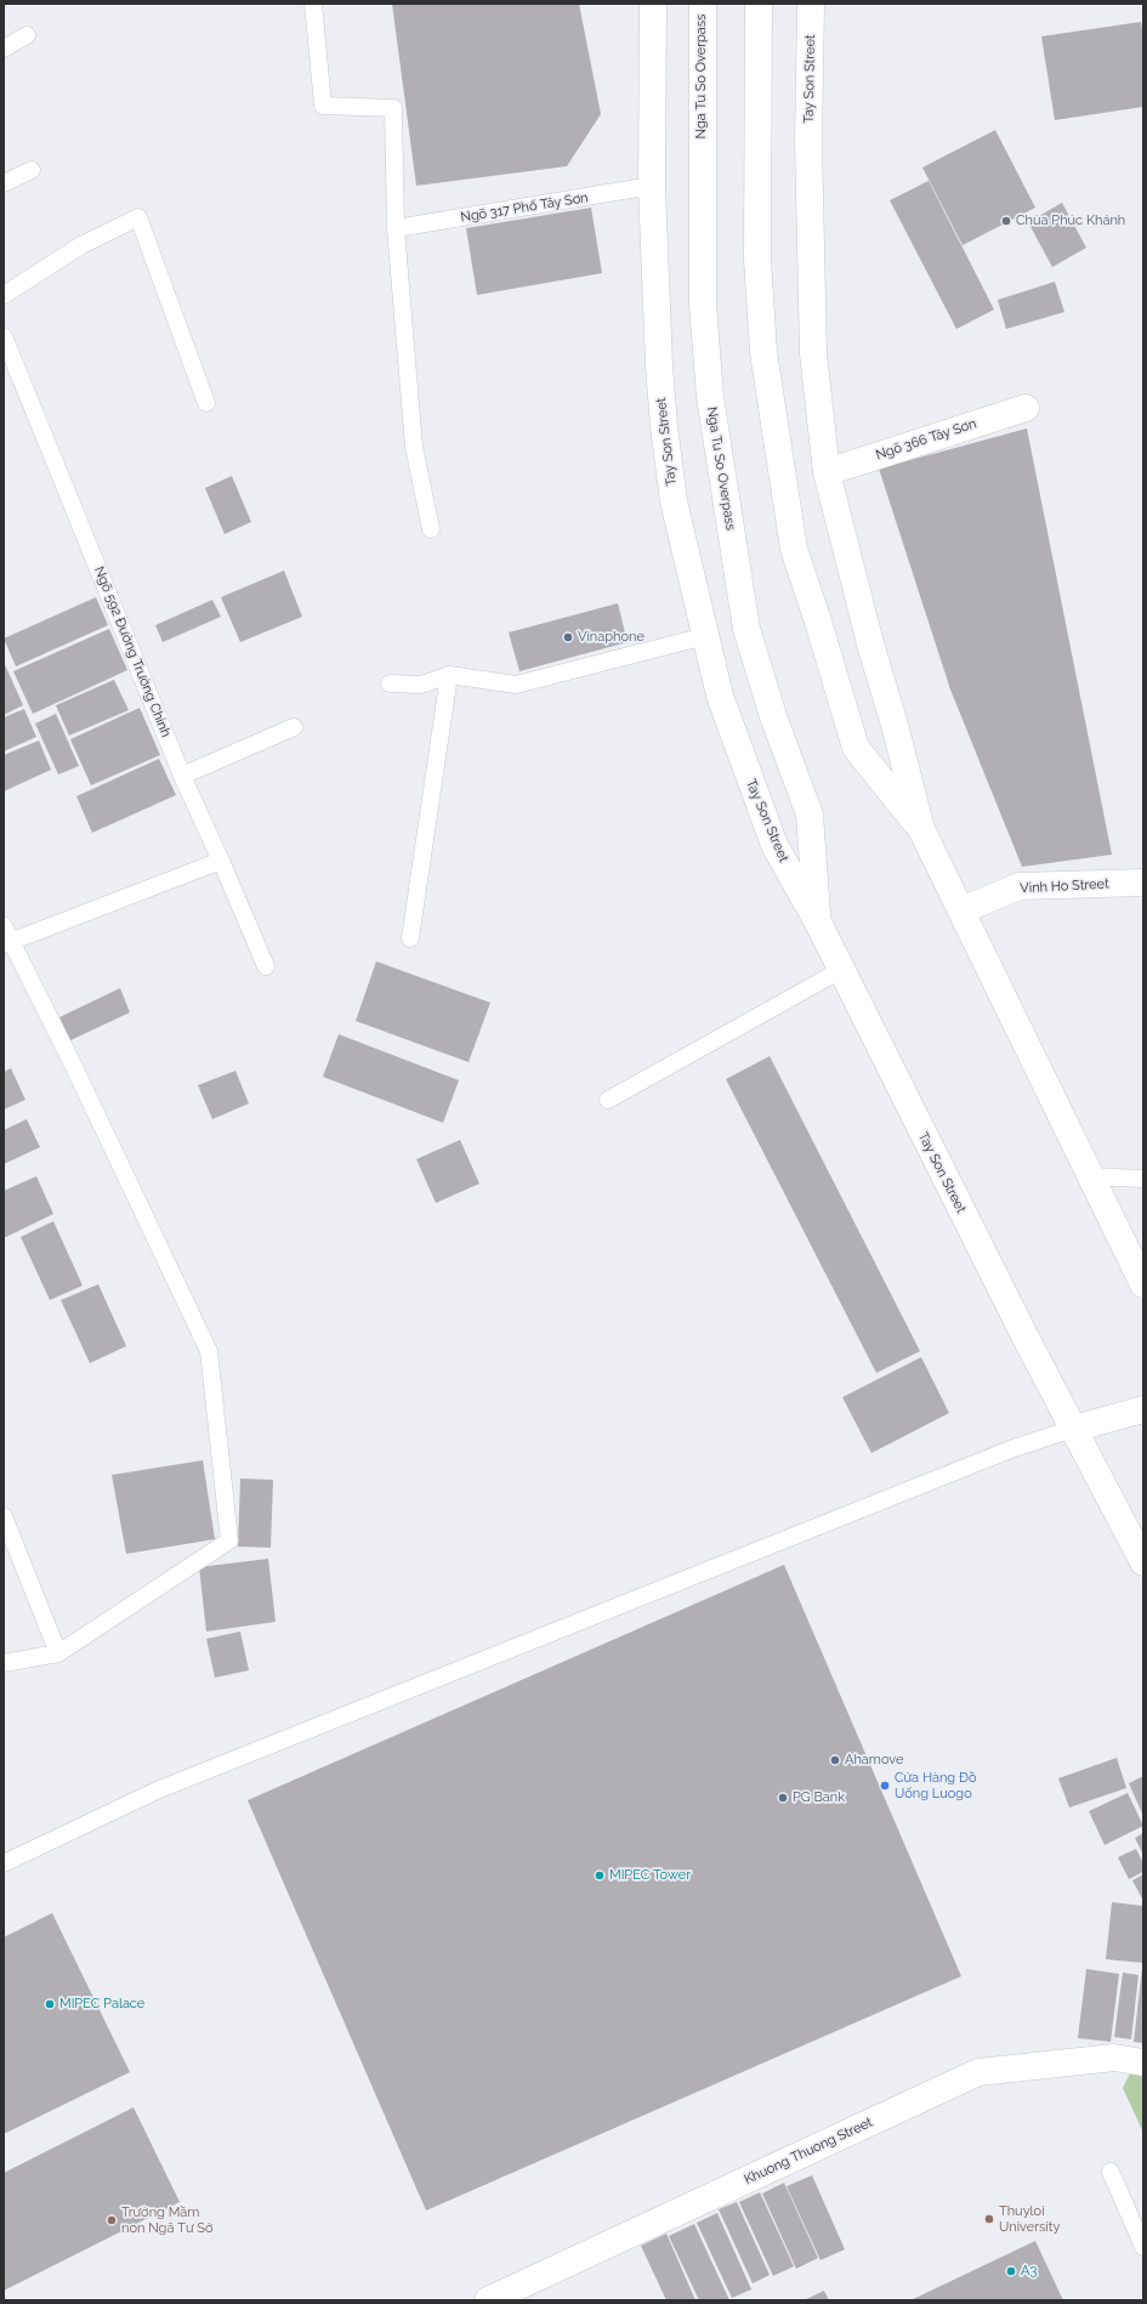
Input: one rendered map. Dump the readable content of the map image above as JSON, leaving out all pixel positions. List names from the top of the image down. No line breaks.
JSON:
{"streets":{"main road":["Nga Tu So Overpass","Tay Son Street","Ngõ 366 Tây Sơn","Vinh Ho Street","Khuong Thuong Street"],"lane":["Ngõ 317 Phố Tây Sơn","Ngõ 592 Đường Trường Chinh"]},"crossings":[["Nga Tu So Overpass","Tay Son Street"],["Tay Son Street","Ngõ 317 Phố Tây Sơn"],["Tay Son Street","Ngõ 366 Tây Sơn"],["Tay Son Street","Vinh Ho Street"]],"places":["Chùa Phúc Khánh","Vinaphone","Ahamove","Cửa Hàng Đồ Uống Luogo","PG Bank","MIPEC Tower","MIPEC Palace","Thuyloi University","Trường Mầm non Ngã Tư Sở","A3"]}
